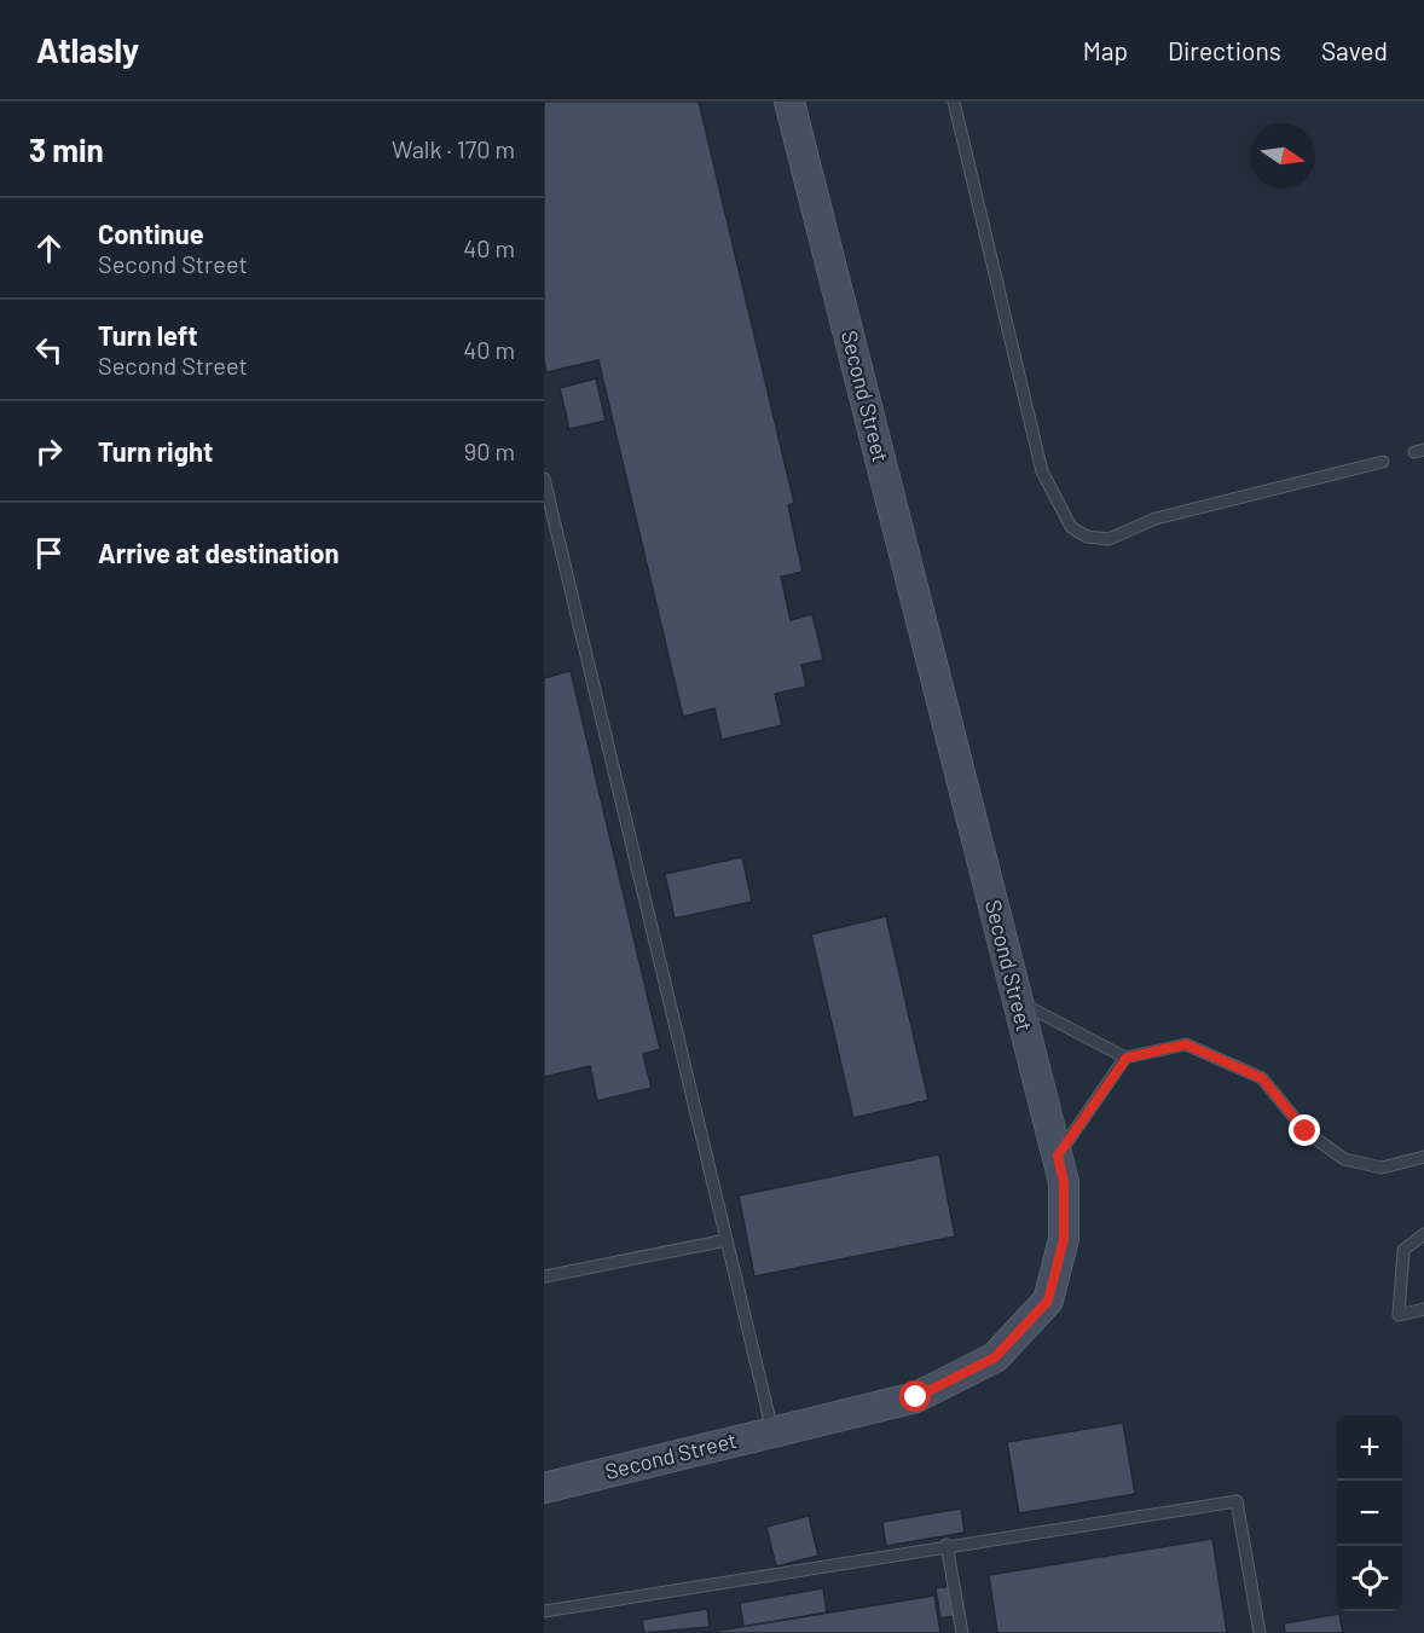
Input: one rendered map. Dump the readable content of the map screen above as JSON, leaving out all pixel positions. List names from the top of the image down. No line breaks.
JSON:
{"streets":{"street":["Second Street"]},"north":"right","page":{"header":"Atlasly","nav":["Map","Directions","Saved"],"heading":["3 min","Walk · 170 m"],"list":[["Continue","Second Street","40 m"],["Turn left","Second Street","40 m"],["Turn right","90 m"],"Arrive at destination"],"map_buttons":["+","−"]}}
